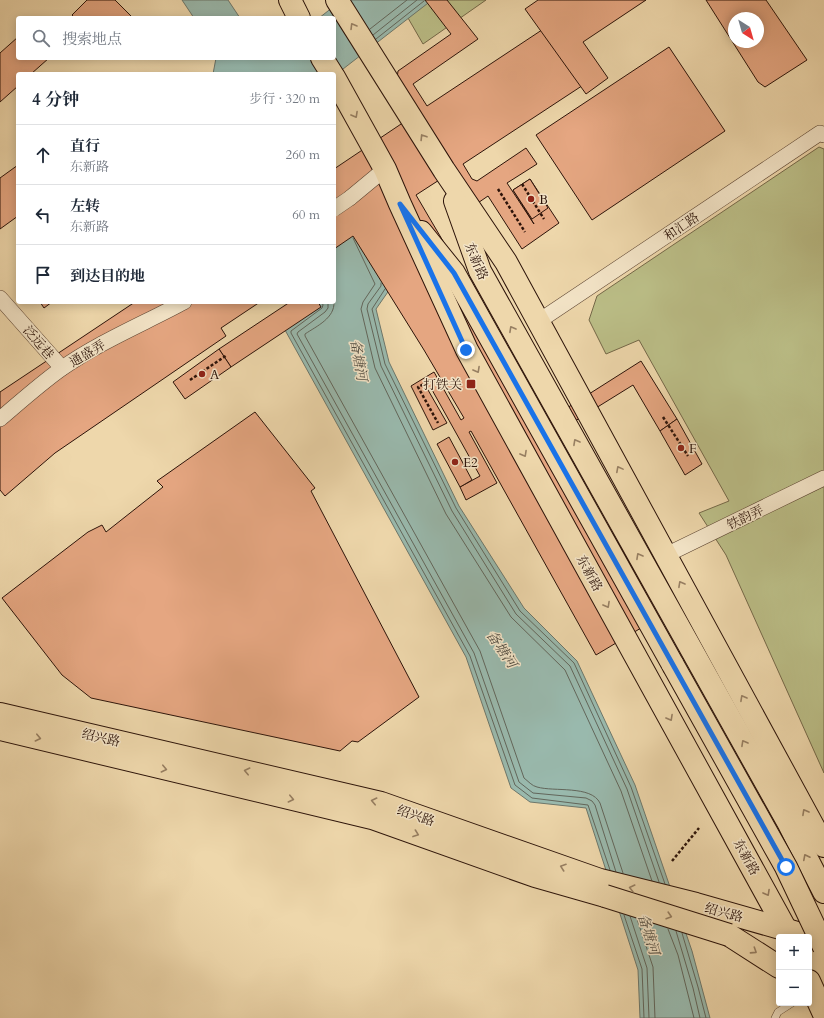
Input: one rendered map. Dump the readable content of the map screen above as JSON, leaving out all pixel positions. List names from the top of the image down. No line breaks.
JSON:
{"streets":{"main road":["东新路","绍兴路"],"street":["和汇路","泛远巷","通盛弄","铁韵弄"]},"crossings":[["和汇路","东新路"],["东新路","铁韵弄"],["东新路","绍兴路"],["泛远巷","通盛弄"]],"water":["备塘河"],"places":{"other":["B","A","F","E2"],"transit":["打铁关"]},"north":"bottom right","page":{"search":"搜索地点","heading":["4 分钟","步行 · 320 m"],"list":[["直行","东新路","260 m"],["左转","东新路","60 m"],"到达目的地"],"map_buttons":["+","−"]}}
